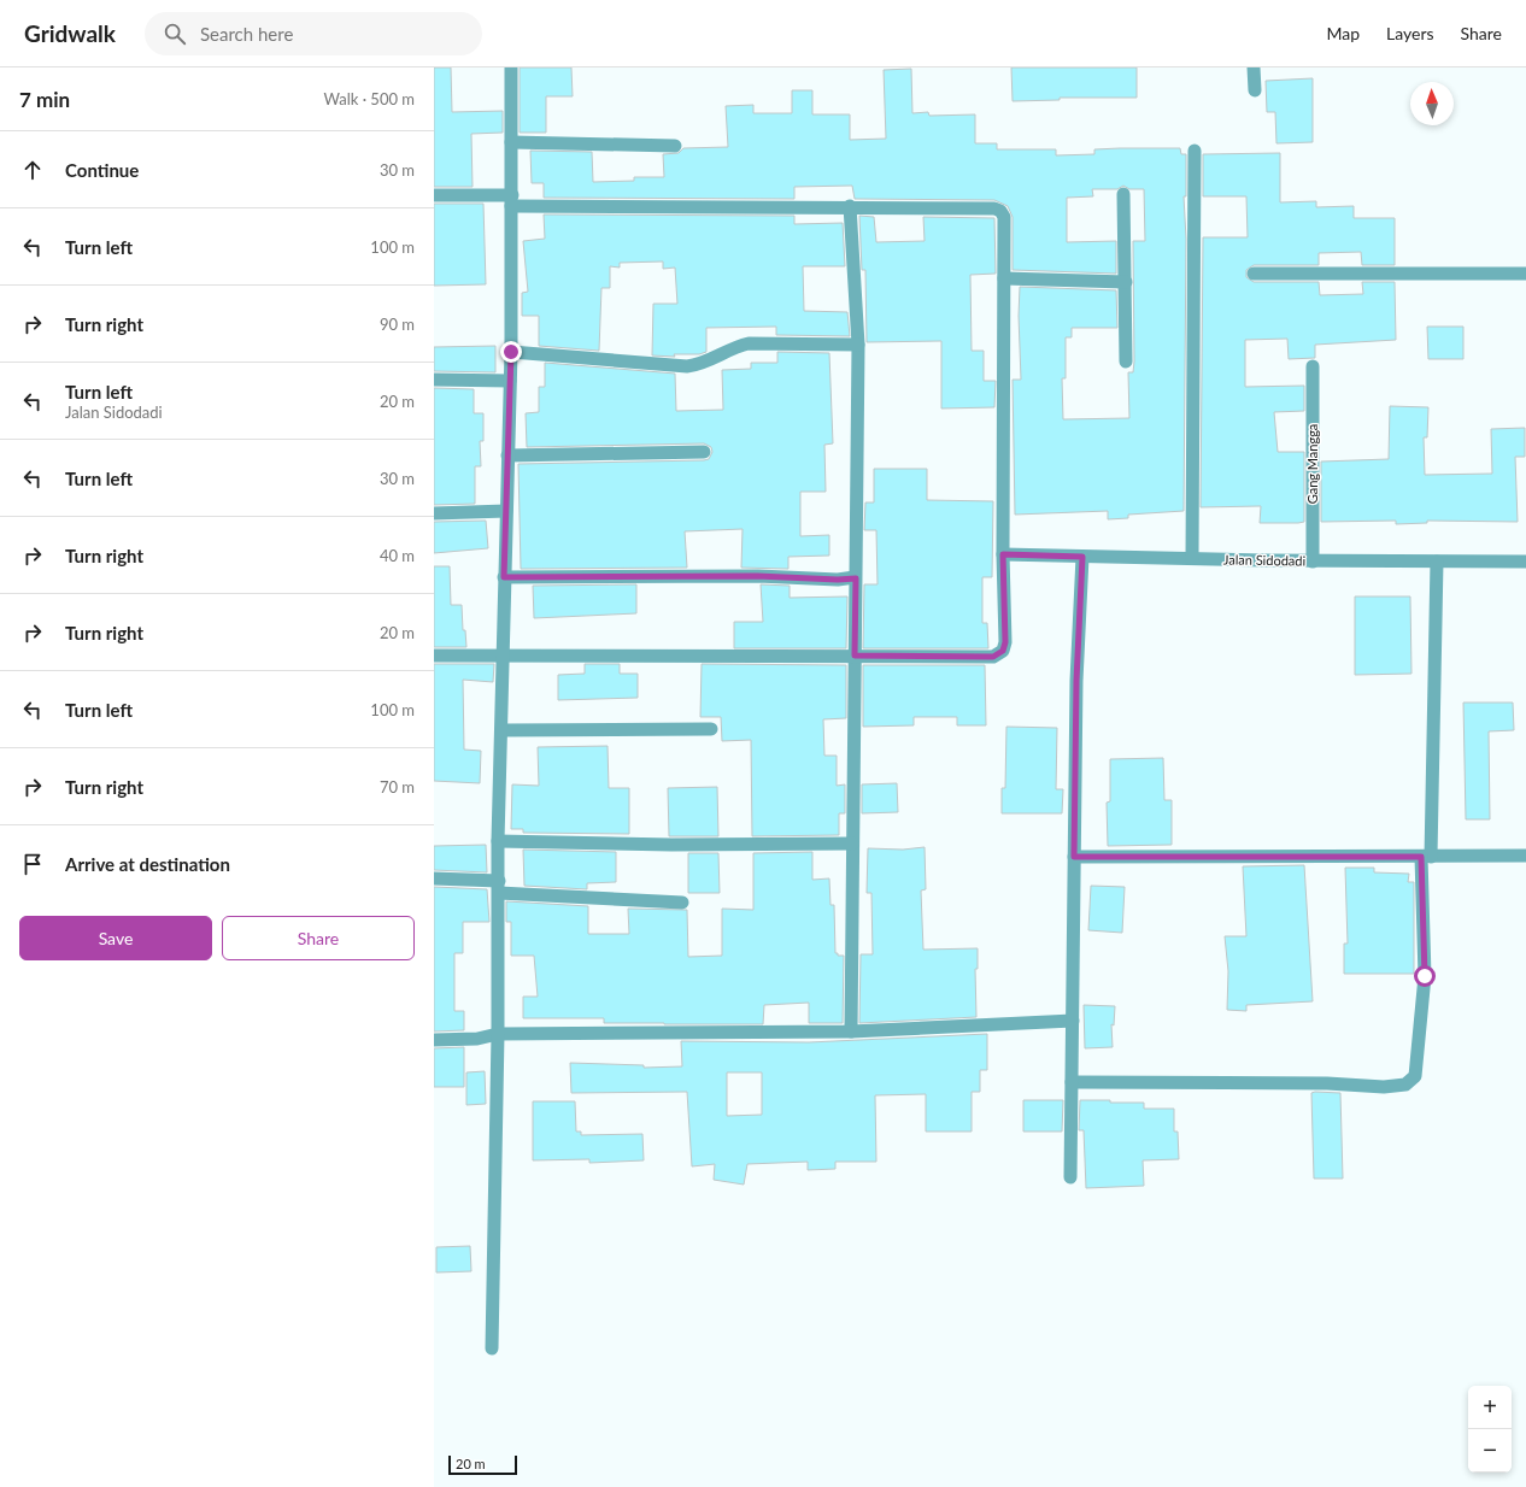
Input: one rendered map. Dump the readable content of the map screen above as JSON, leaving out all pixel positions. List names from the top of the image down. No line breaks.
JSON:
{"streets":{"street":["Gang Mangga","Jalan Sidodadi"]},"crossings":[["Gang Mangga","Jalan Sidodadi"]],"scale_bar":"20 m","north":"top","page":{"header":"Gridwalk","search":"Search here","nav":["Map","Layers","Share"],"heading":["7 min","Walk · 500 m"],"list":[["Continue","30 m"],["Turn left","100 m"],["Turn right","90 m"],["Turn left","Jalan Sidodadi","20 m"],["Turn left","30 m"],["Turn right","40 m"],["Turn right","20 m"],["Turn left","100 m"],["Turn right","70 m"],"Arrive at destination"],"buttons":["Save","Share"],"map_buttons":["+","−"],"scale":"20 m"}}
